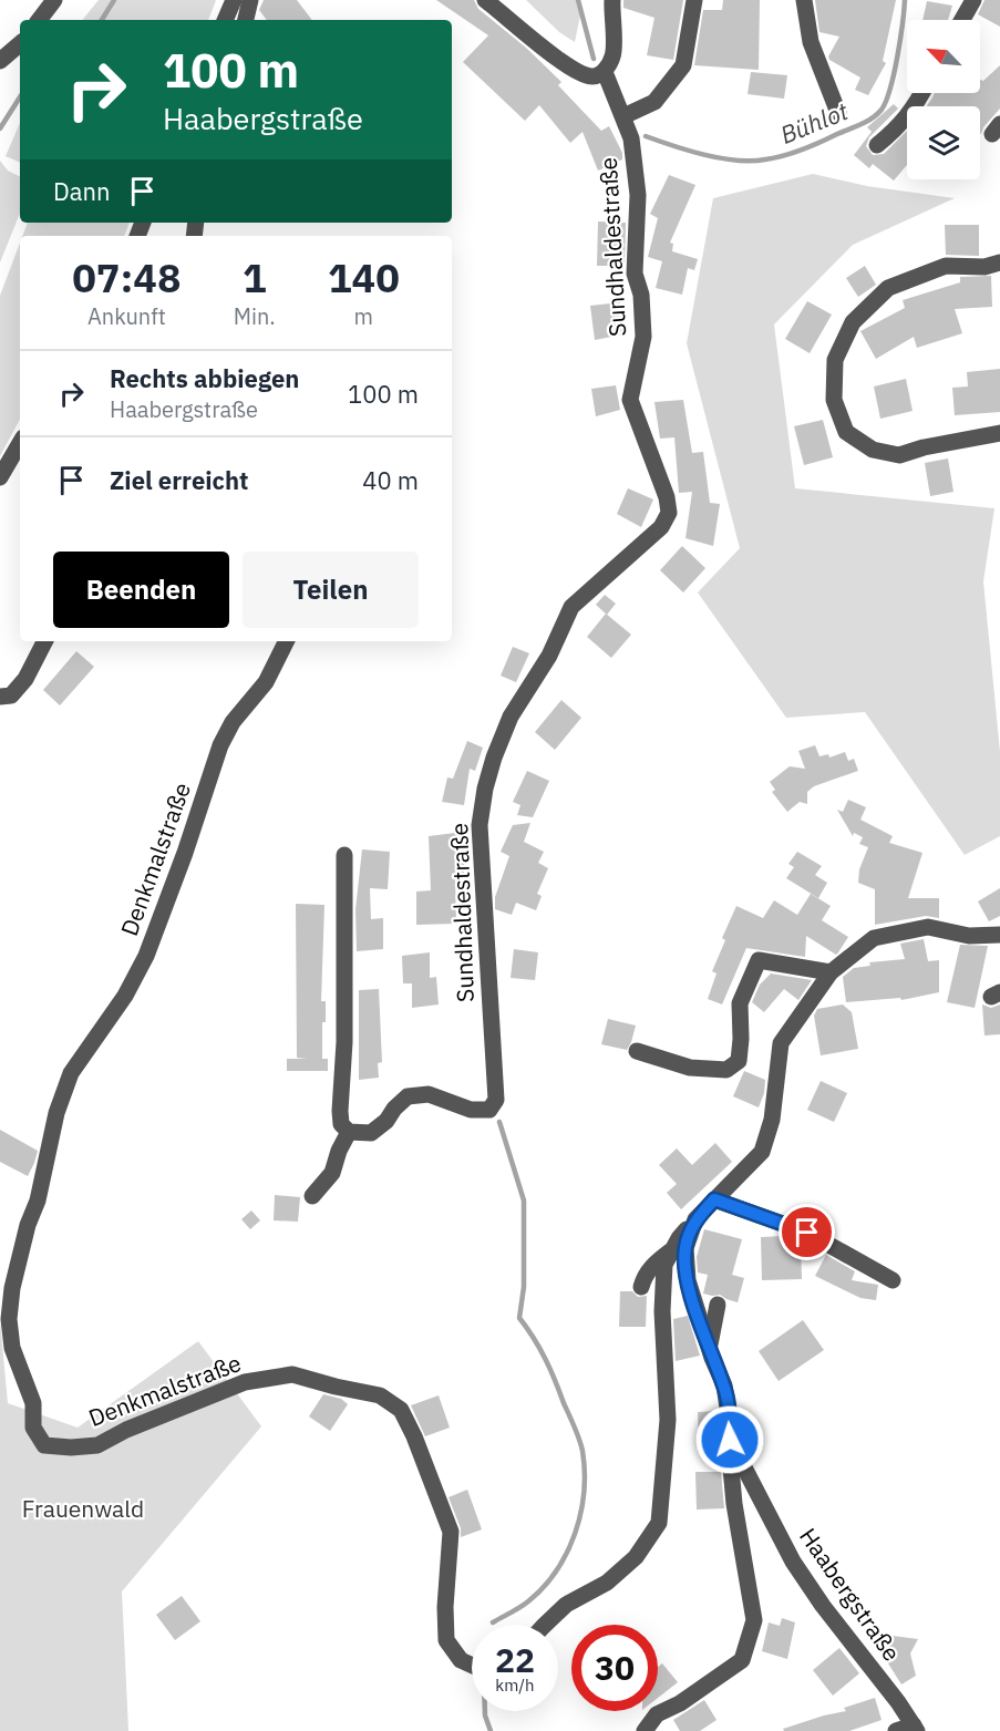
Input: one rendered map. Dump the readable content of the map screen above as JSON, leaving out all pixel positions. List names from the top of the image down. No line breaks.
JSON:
{"streets":{"street":["Sundhaldestraße","Denkmalstraße","Haabergstraße"]},"water":["Bühlot"],"parks":["Frauenwald"],"north":"top left","page":{"turn":["100 m","Haabergstraße"],"then":"Dann","eta":["07:48","Ankunft","1","Min.","140","m"],"list":[{"name":"Rechts abbiegen","note":"Haabergstraße","value":"100 m"},{"name":"Ziel erreicht","value":"40 m"}],"buttons":["Beenden","Teilen"],"speed":"22 km/h","limit":"30"}}
